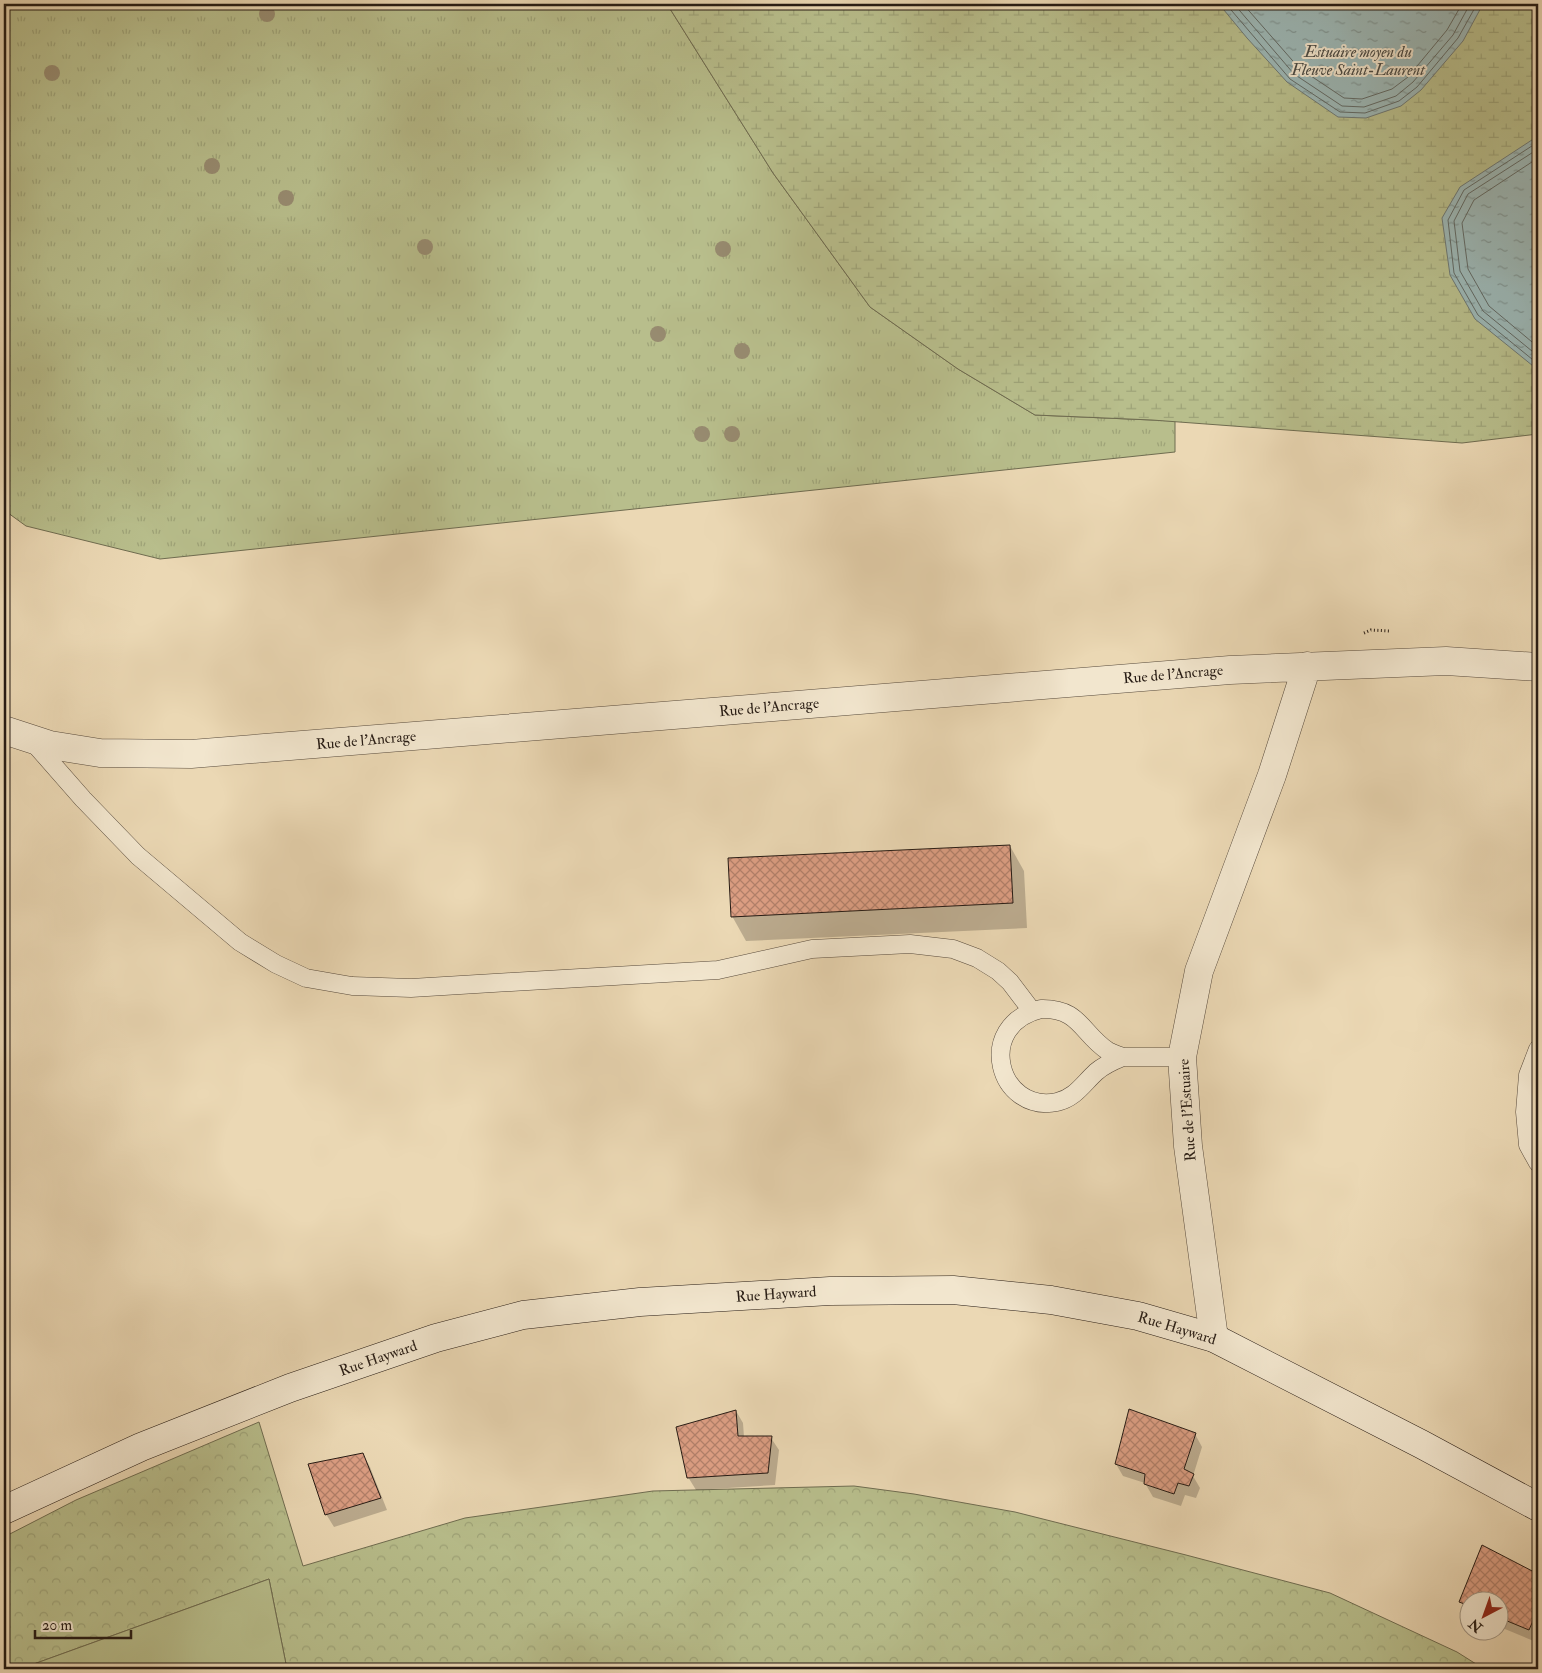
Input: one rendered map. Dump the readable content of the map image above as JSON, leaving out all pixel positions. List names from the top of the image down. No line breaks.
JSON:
{"streets":{"street":["Rue de l'Ancrage","Rue de l'Estuaire","Rue Hayward"]},"crossings":[["Rue de l'Ancrage","Rue de l'Estuaire"],["Rue de l'Estuaire","Rue Hayward"]],"water":["Estuaire moyen du Fleuve Saint-Laurent"],"scale_bar":"20 m","north":"bottom left"}
